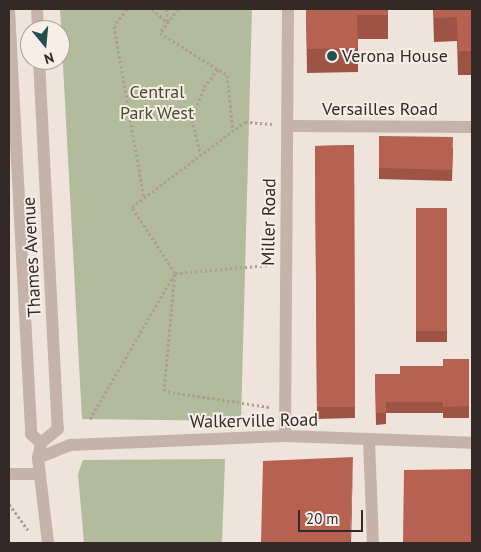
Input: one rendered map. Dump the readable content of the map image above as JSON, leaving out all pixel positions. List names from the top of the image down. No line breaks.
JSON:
{"streets":{"street":["Versailles Road","Miller Road","Thames Avenue","Walkerville Road"]},"crossings":[["Versailles Road","Miller Road"],["Miller Road","Walkerville Road"]],"parks":["Central Park West"],"places":["Verona House"],"scale_bar":"20 m","north":"bottom"}
